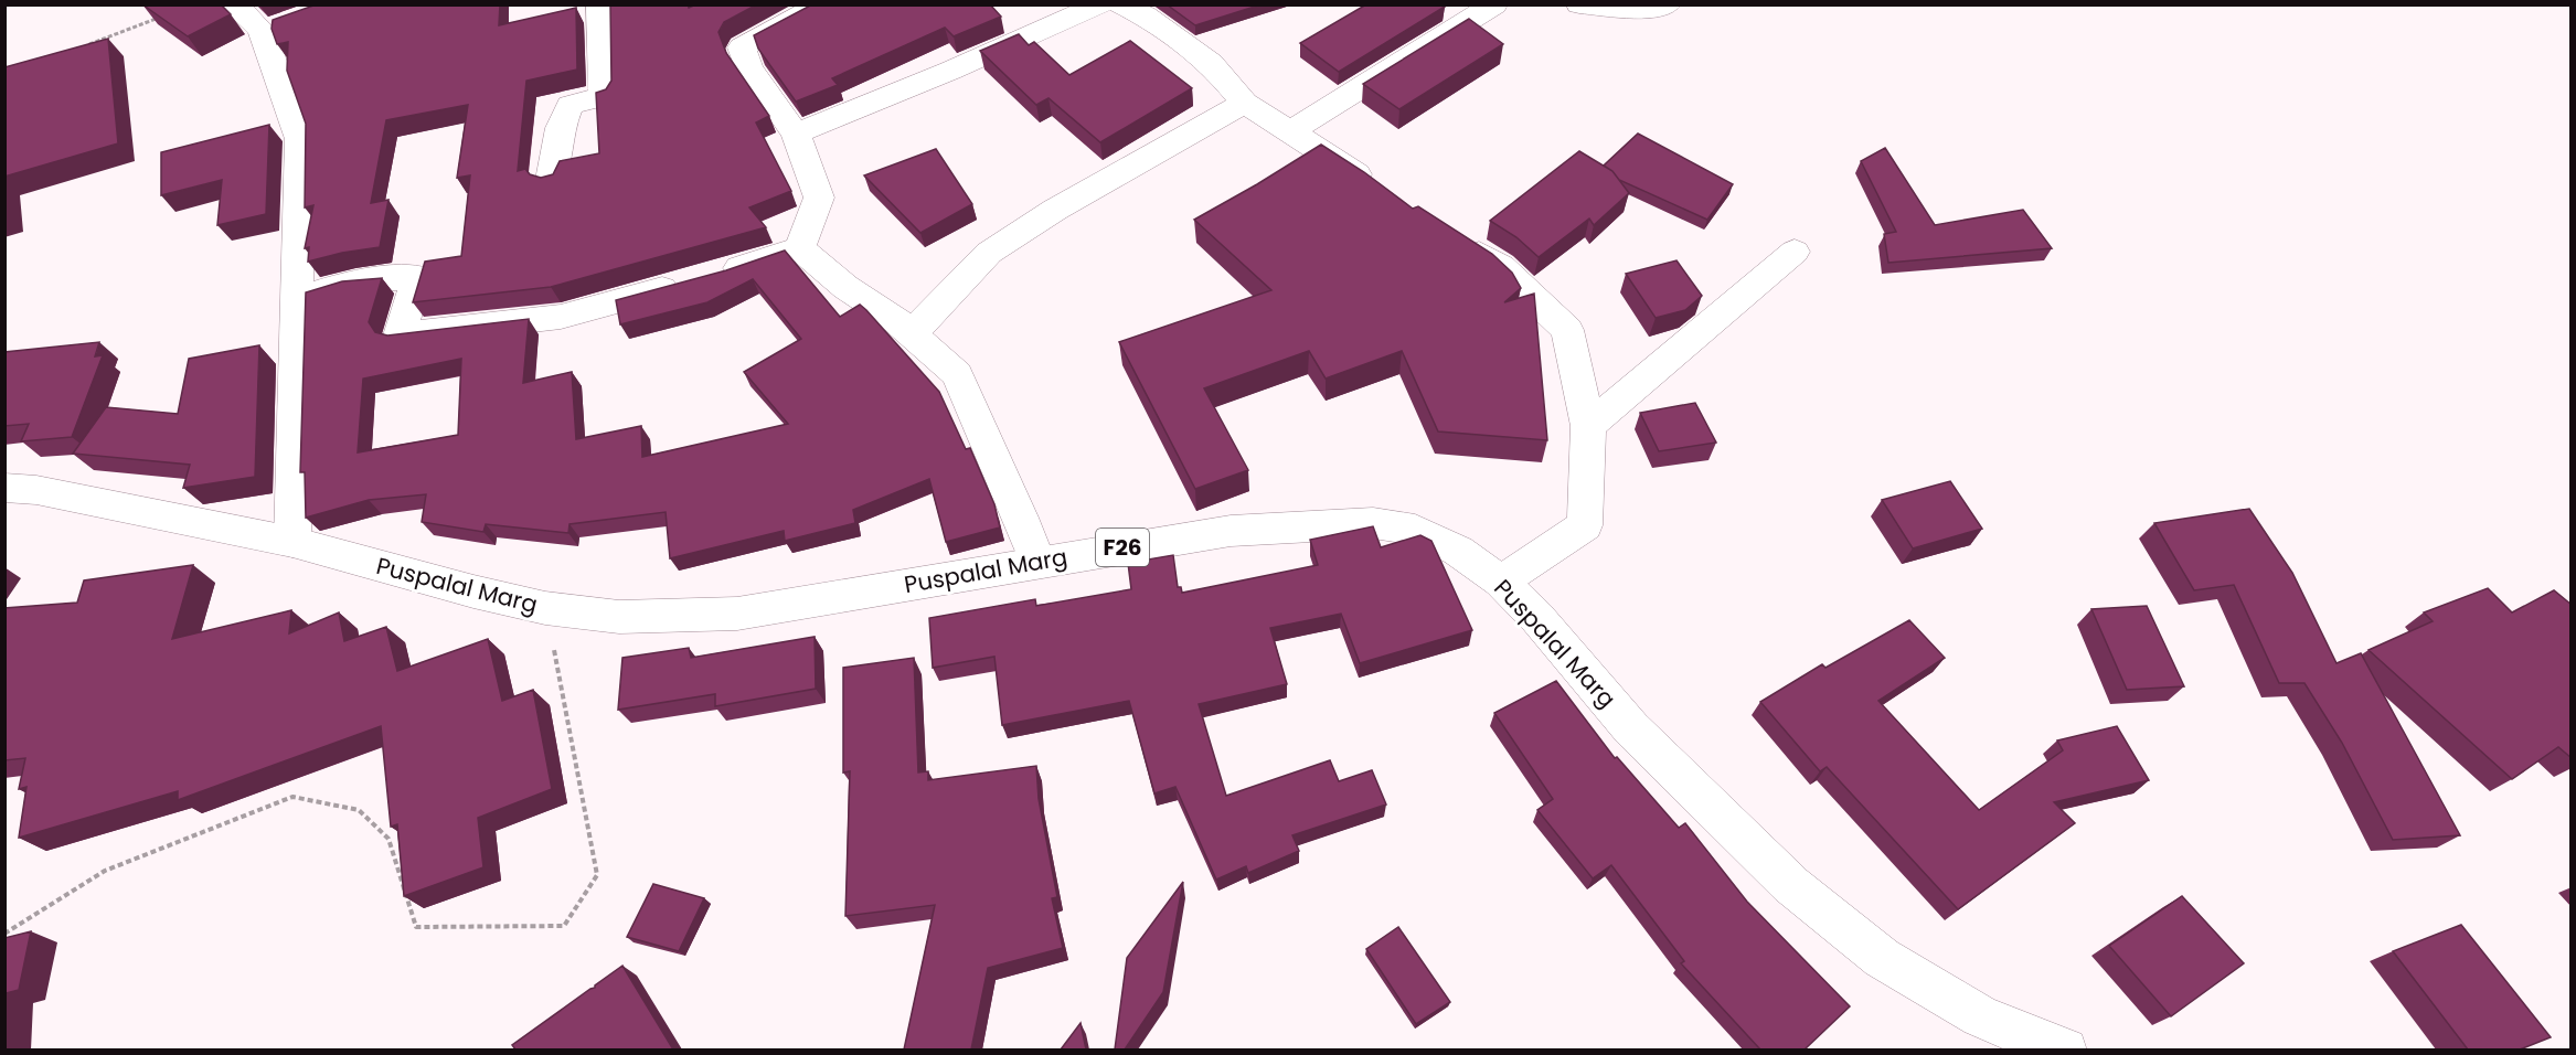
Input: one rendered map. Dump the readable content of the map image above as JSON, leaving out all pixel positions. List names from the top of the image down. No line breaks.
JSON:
{"streets":{"street":["F26","Puspalal Marg"]}}
